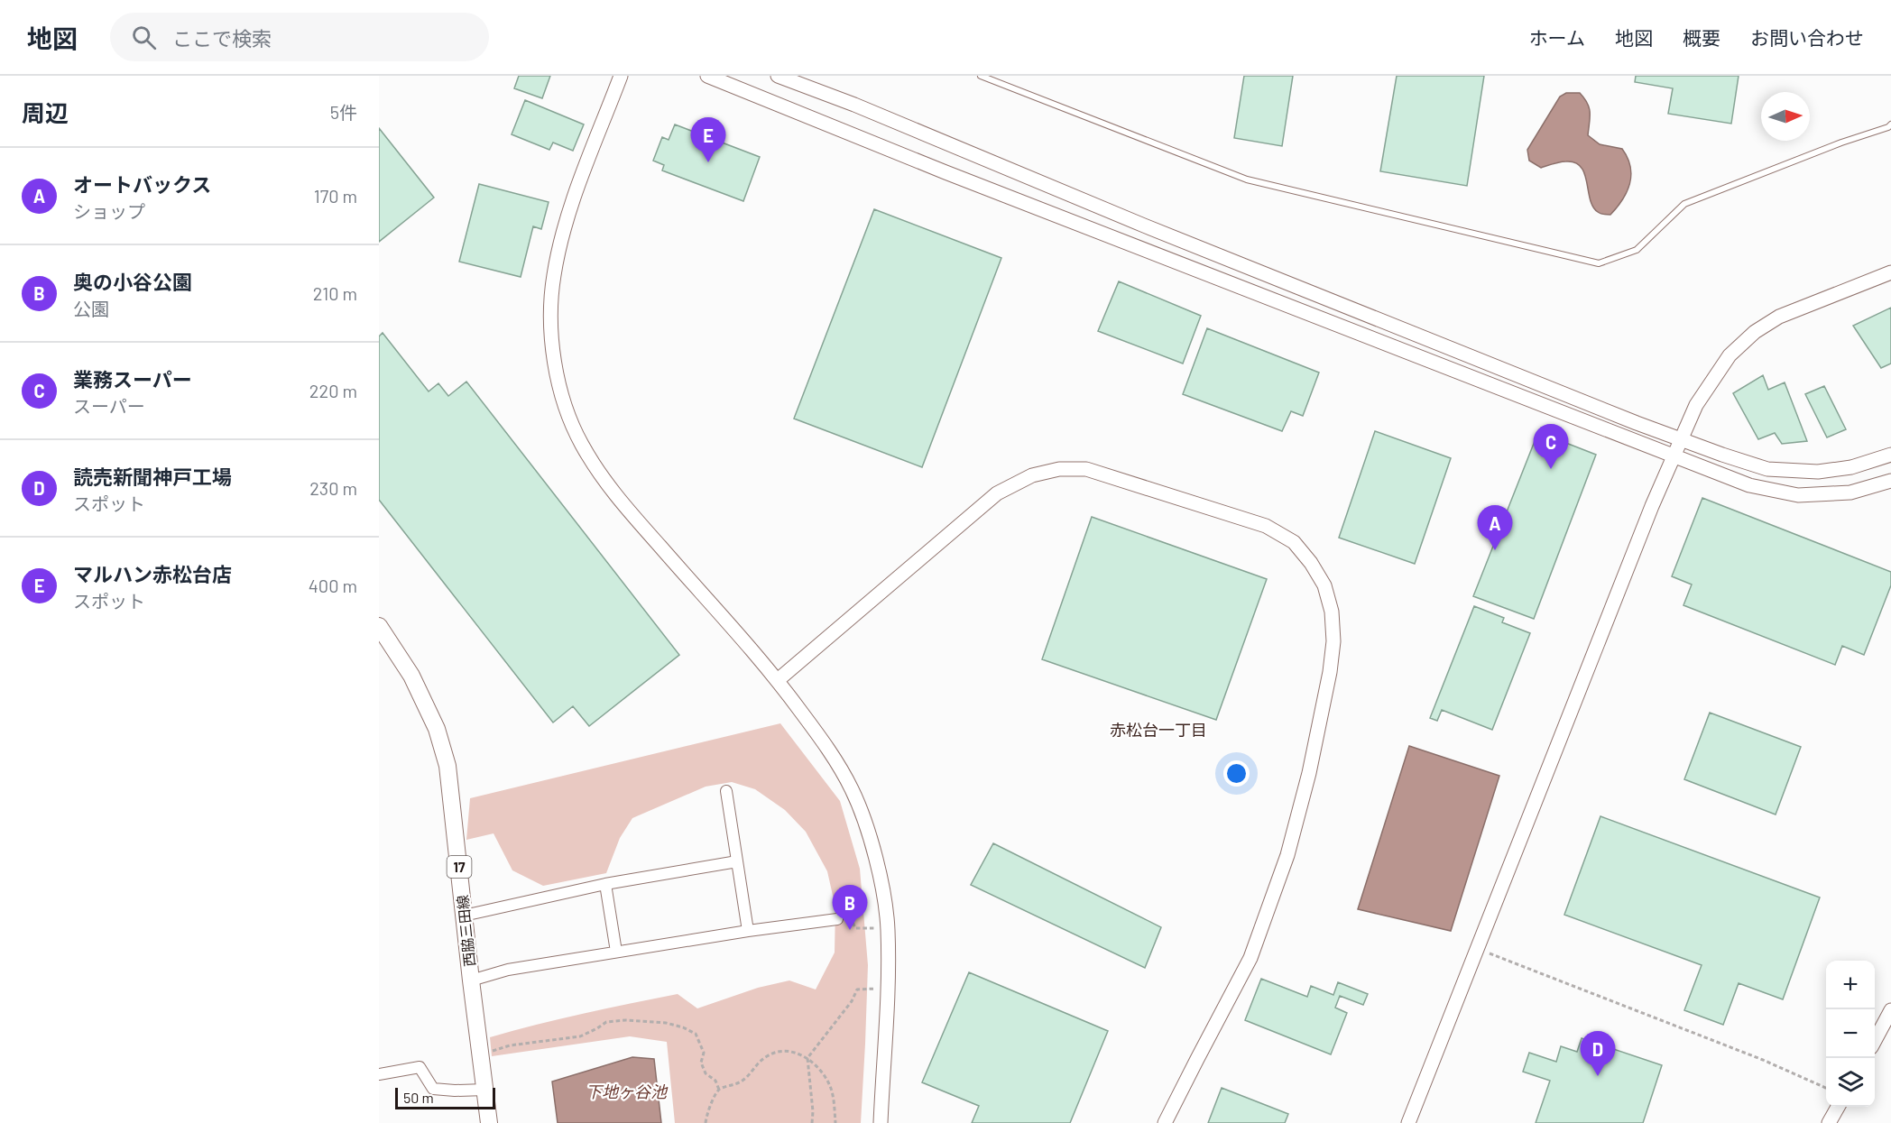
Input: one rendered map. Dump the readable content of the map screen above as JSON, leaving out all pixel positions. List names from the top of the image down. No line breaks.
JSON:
{"streets":{"main road":["17","西脇三田線"]},"districts":["赤松台一丁目"],"water":["下地ヶ谷池"],"scale_bar":"50 m","north":"right","page":{"header":"地図","search":"ここで検索","nav":["ホーム","地図","概要","お問い合わせ"],"heading":["周辺","5件"],"pins":["E","C","A","B","D"],"list":[{"mark":"A","name":"オートバックス","note":"ショップ","value":"170 m"},{"mark":"B","name":"奥の小谷公園","note":"公園","value":"210 m"},{"mark":"C","name":"業務スーパー","note":"スーパー","value":"220 m"},{"mark":"D","name":"読売新聞神戸工場","note":"スポット","value":"230 m"},{"mark":"E","name":"マルハン赤松台店","note":"スポット","value":"400 m"}],"map_buttons":["+","−"],"scale":"50 m"}}
